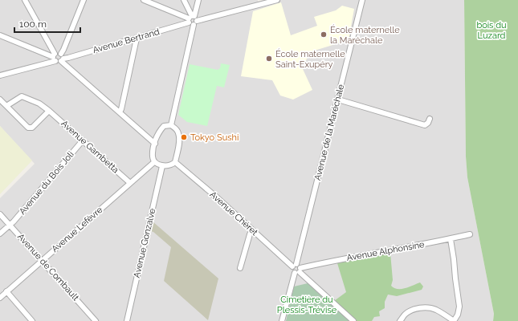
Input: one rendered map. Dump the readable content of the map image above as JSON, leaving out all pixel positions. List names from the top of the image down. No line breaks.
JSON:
{"streets":{"street":["Avenue Bertrand","Avenue de la Maréchale","Avenue Gambetta","Avenue du Bois Joli","Avenue Chéret","Avenue Lefèvre","Avenue Gonzalve","Avenue Alphonsine","Avenue de Combault"]},"crossings":[["Avenue de la Maréchale","Avenue Chéret"],["Avenue Gambetta","Avenue du Bois Joli"],["Avenue Gambetta","Avenue Lefèvre"],["Avenue du Bois Joli","Avenue de Combault"],["Avenue Chéret","Avenue Lefèvre"],["Avenue Chéret","Avenue Gonzalve"],["Avenue Chéret","Avenue Alphonsine"],["Avenue Lefèvre","Avenue Gonzalve"],["Avenue Lefèvre","Avenue de Combault"]],"parks":["bois du Luzard","Cimetière du Plessis-Trévise"],"places":["École maternelle la Maréchale","École maternelle Saint-Exupéry","Tokyo Sushi"],"scale_bar":"100 m"}
